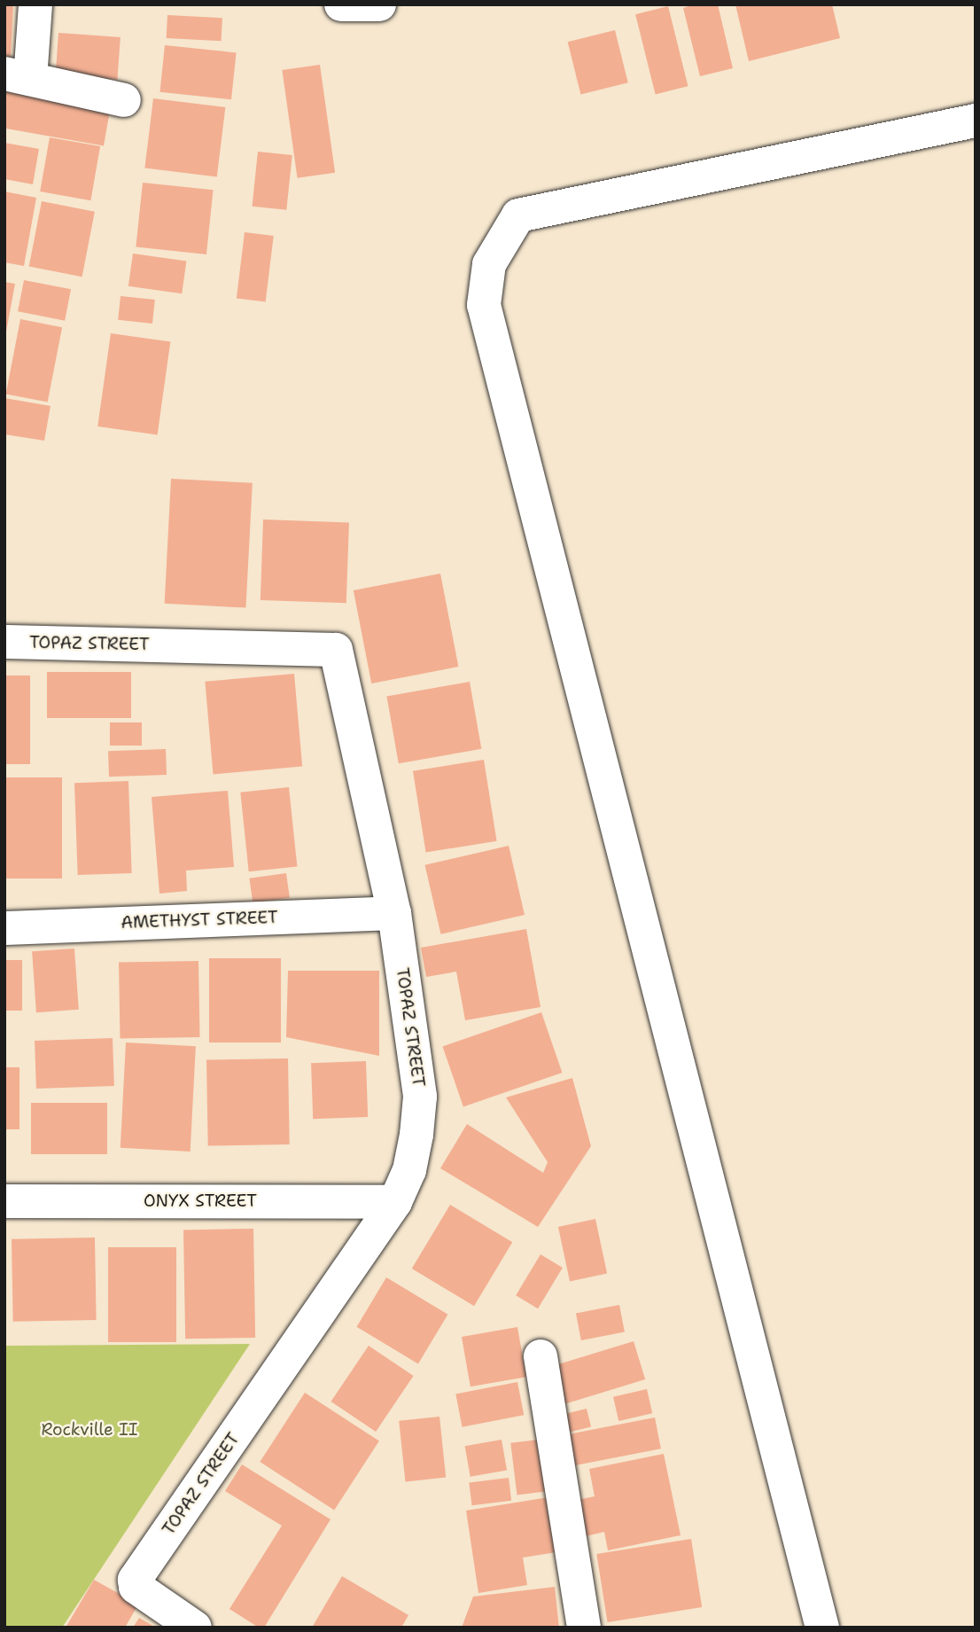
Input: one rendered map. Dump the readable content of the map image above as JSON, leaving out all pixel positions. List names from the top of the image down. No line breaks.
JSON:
{"streets":{"street":["TOPAZ STREET","AMETHYST STREET","ONYX STREET"]},"crossings":[["TOPAZ STREET","AMETHYST STREET"],["TOPAZ STREET","ONYX STREET"]],"parks":["Rockville II"]}
